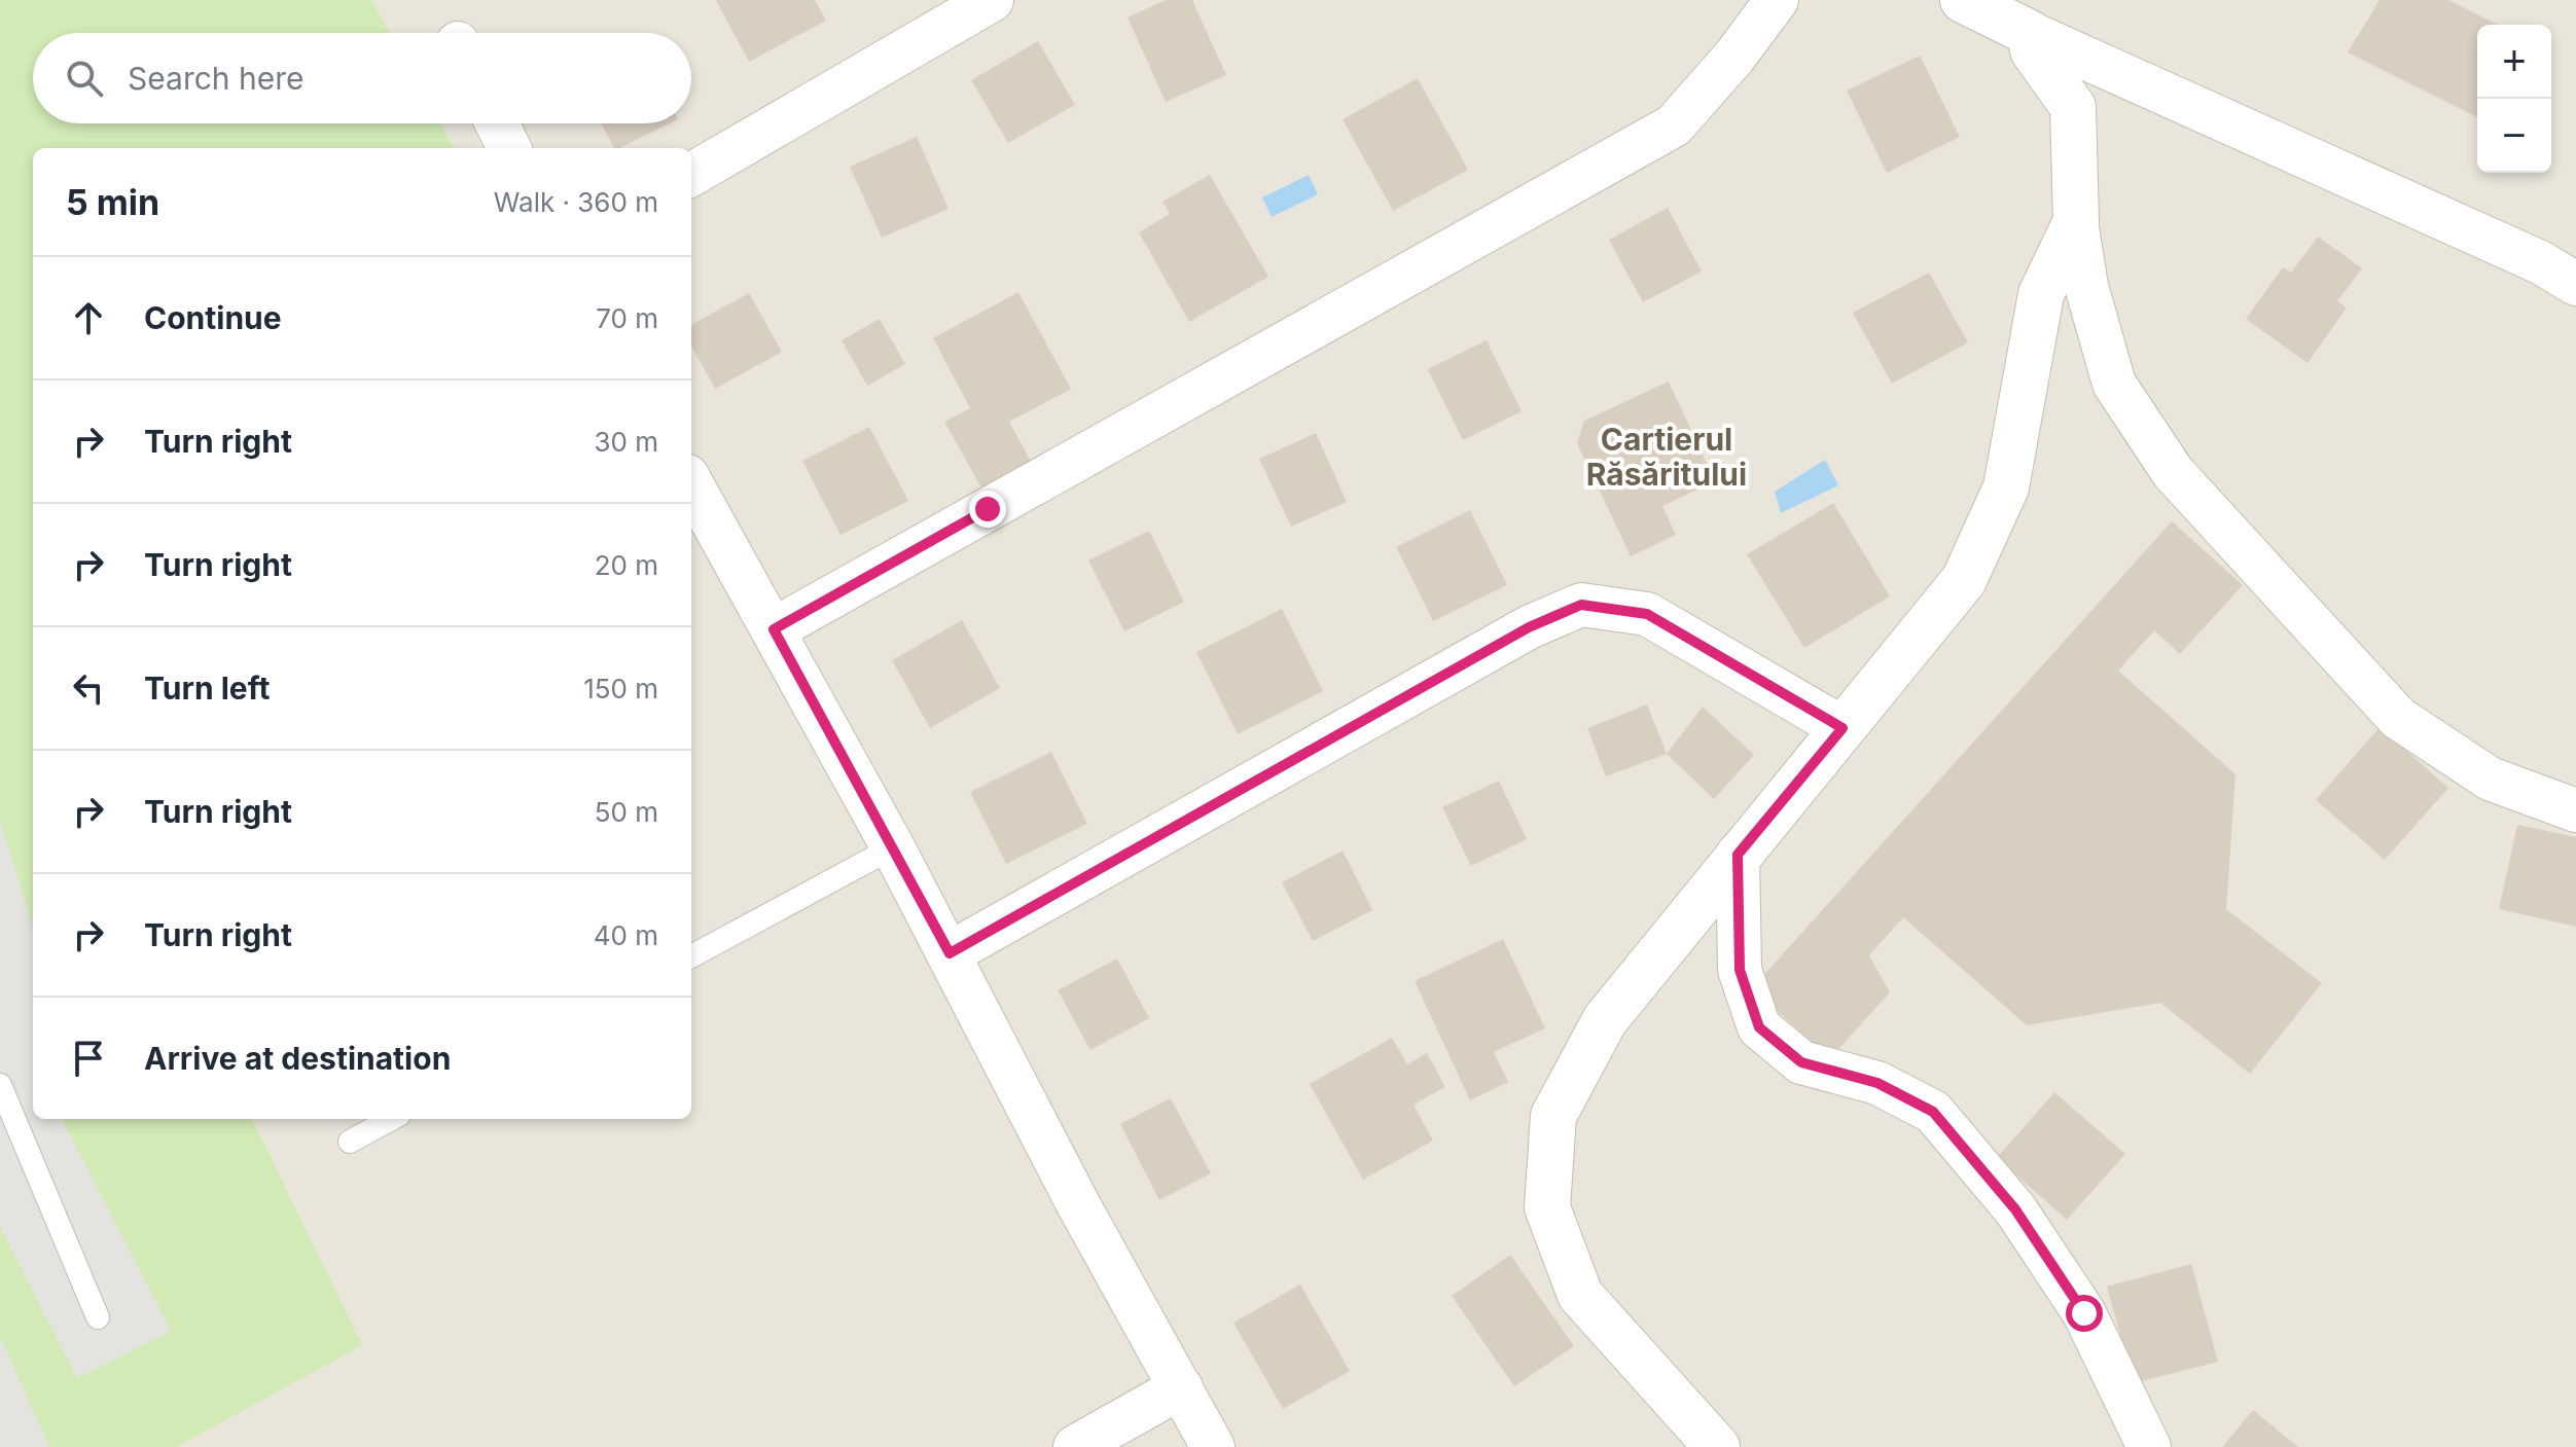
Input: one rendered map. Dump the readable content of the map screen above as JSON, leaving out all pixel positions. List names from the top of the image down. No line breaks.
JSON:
{"districts":["Cartierul Răsăritului"],"page":{"map_buttons":["+","−"],"search":"Search here","heading":["5 min","Walk · 360 m"],"list":[["Continue","70 m"],["Turn right","30 m"],["Turn right","20 m"],["Turn left","150 m"],["Turn right","50 m"],["Turn right","40 m"],"Arrive at destination"]}}
